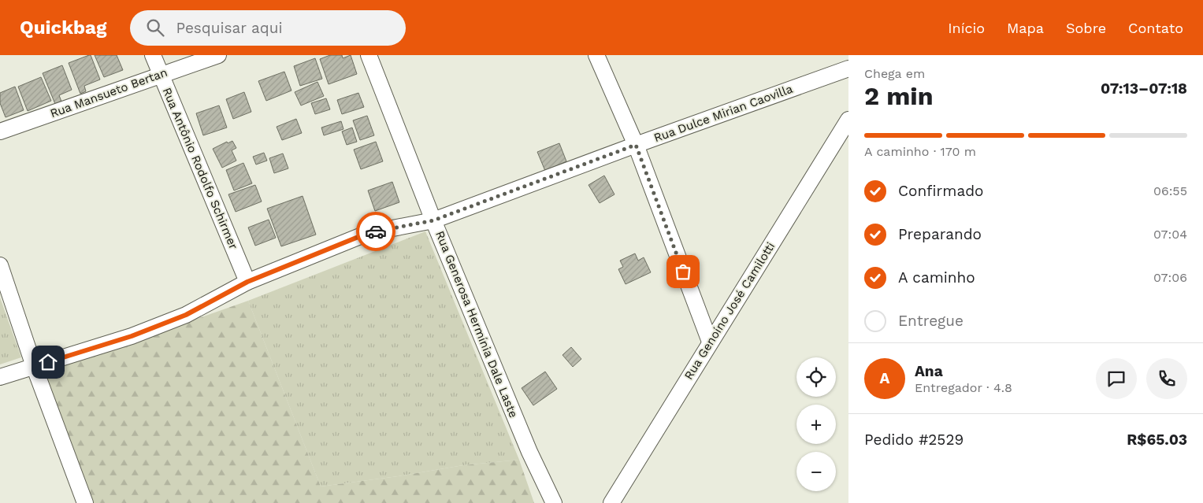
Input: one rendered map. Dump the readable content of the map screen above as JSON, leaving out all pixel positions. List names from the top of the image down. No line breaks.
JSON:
{"streets":{"street":["Rua Mansueto Bertan","Rua Dulce Mirian Caovilla","Rua Antônio Rodolfo Schirmer","Rua Genoíno José Camilotti","Rua Generosa Hermínia Dale Laste"]},"crossings":[["Rua Mansueto Bertan","Rua Antônio Rodolfo Schirmer"],["Rua Dulce Mirian Caovilla","Rua Antônio Rodolfo Schirmer"],["Rua Dulce Mirian Caovilla","Rua Generosa Hermínia Dale Laste"]],"page":{"header":"Quickbag","search":"Pesquisar aqui","nav":["Início","Mapa","Sobre","Contato"],"heading":["2 min","Chega em","07:13–07:18"],"panel":["Ana","Entregador · 4.8","Pedido #2529","R$65.03"],"bar":"A caminho · 170 m","list":[["Confirmado","06:55"],["Preparando","07:04"],["A caminho","07:06"],"Entregue"],"map_buttons":["+","−"],"round":"A"}}
